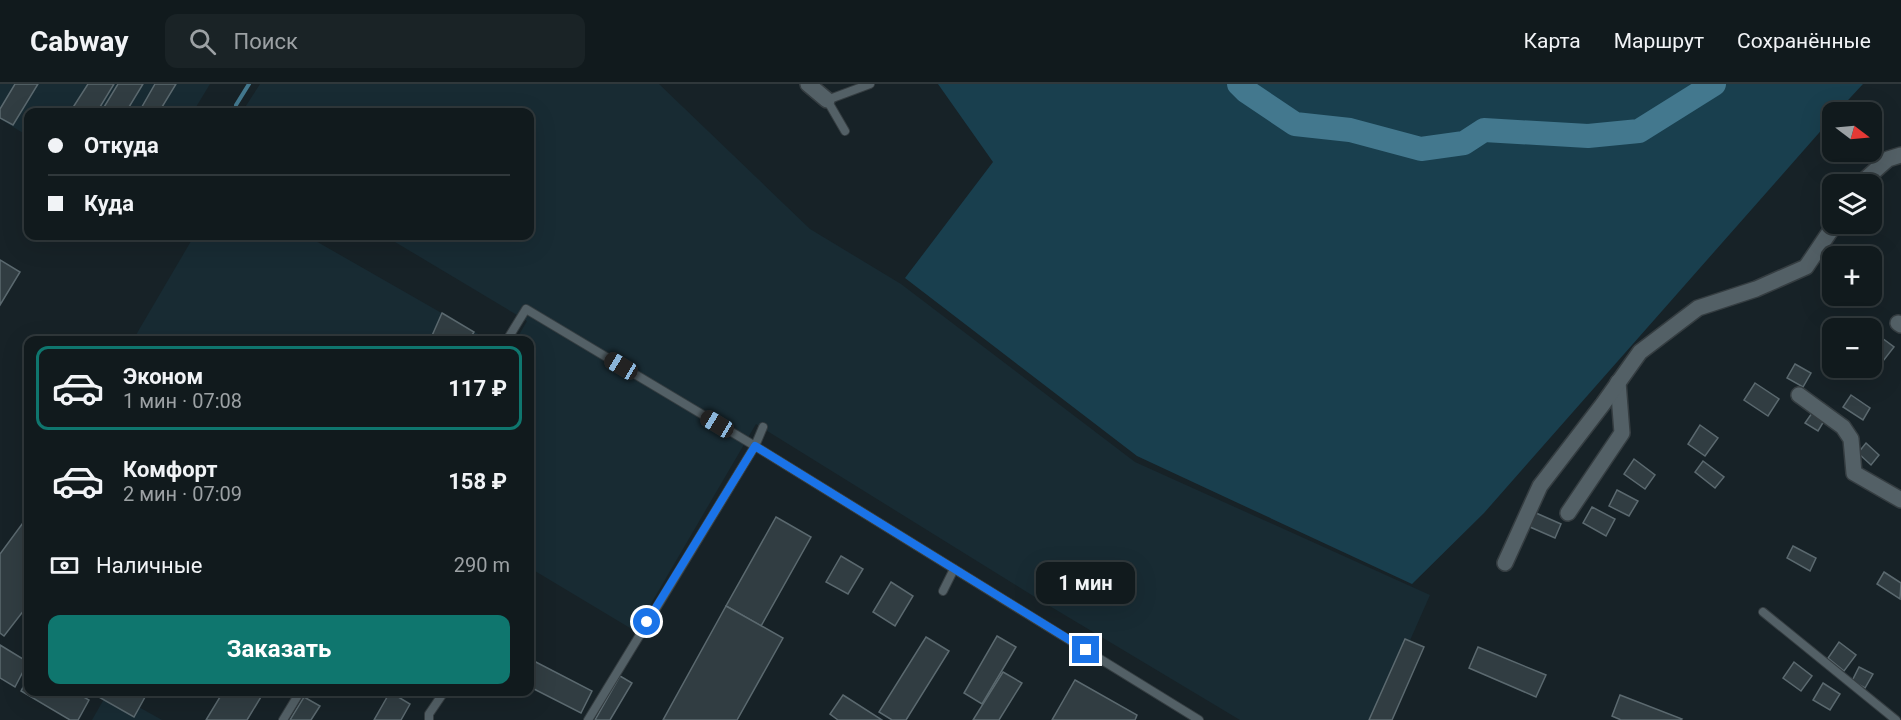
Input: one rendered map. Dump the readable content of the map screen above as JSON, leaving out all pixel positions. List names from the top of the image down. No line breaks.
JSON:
{"north":"right","page":{"header":"Cabway","search":"Поиск","nav":["Карта","Маршрут","Сохранённые"],"map_buttons":["+","−"],"banner":["Откуда","Куда"],"list":[{"name":"Эконом","note":"1 мин · 07:08","value":"117 ₽"},{"name":"Комфорт","note":"2 мин · 07:09","value":"158 ₽"}],"pay":["Наличные","290 m"],"bubble":"1 мин","buttons":"Заказать"}}
